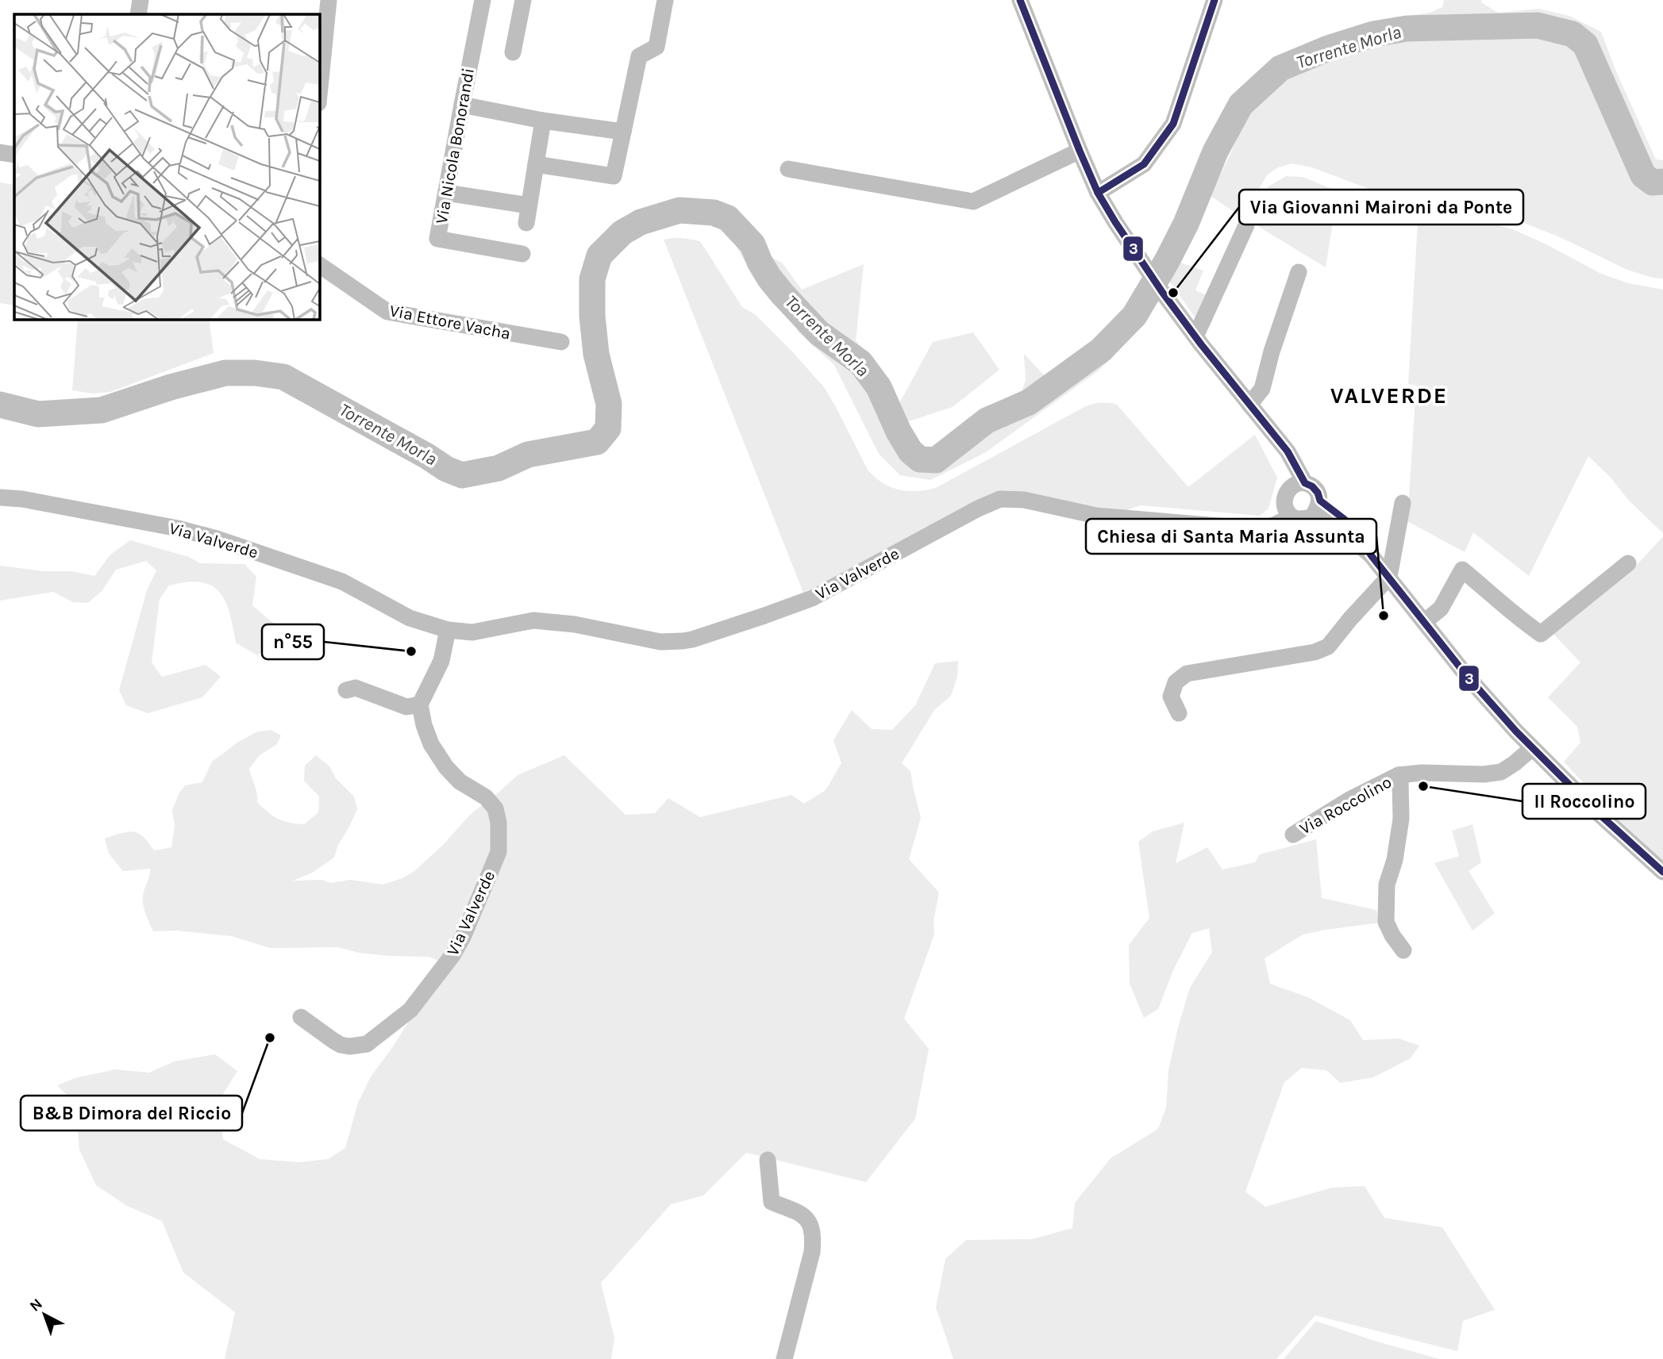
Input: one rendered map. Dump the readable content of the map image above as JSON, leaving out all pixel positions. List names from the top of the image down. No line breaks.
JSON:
{"streets":{"street":["Via Nicola Bonorandi","Via Ettore Vacha","Via Valverde","Via Roccolino"]},"districts":["VALVERDE"],"water":["Torrente Morla"],"places":["Via Giovanni Maironi da Ponte","Chiesa di Santa Maria Assunta","n°55","Il Roccolino","B&B Dimora del Riccio"],"lines":["transit line 3"],"north":"top left"}
